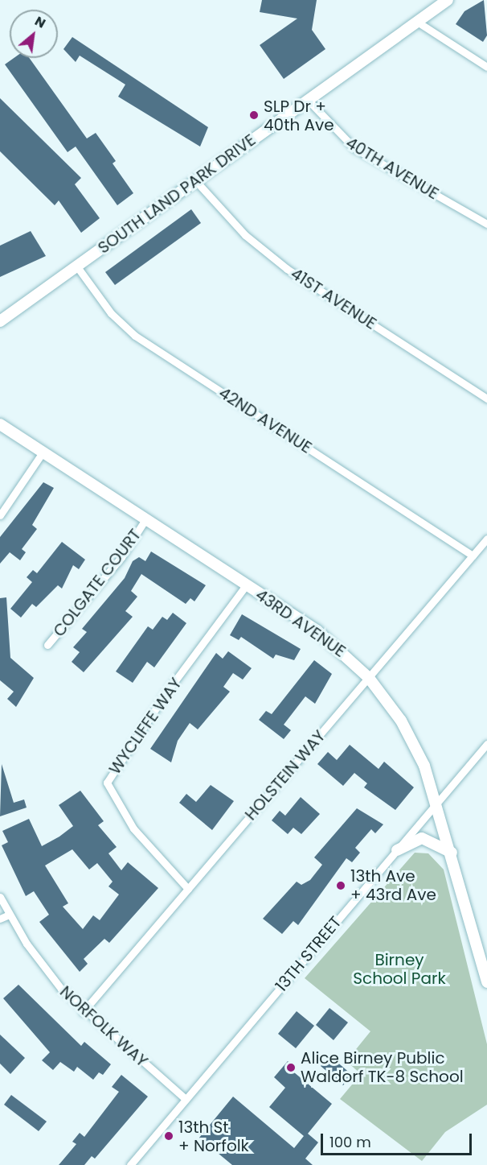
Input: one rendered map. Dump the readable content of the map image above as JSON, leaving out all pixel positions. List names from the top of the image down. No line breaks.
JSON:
{"streets":{"street":["40TH AVENUE","SOUTH LAND PARK DRIVE","41ST AVENUE","42ND AVENUE","COLGATE COURT","43RD AVENUE","WYCLIFFE WAY","HOLSTEIN WAY","13TH STREET","NORFOLK WAY"]},"crossings":[["40TH AVENUE","SOUTH LAND PARK DRIVE"],["SOUTH LAND PARK DRIVE","41ST AVENUE"],["SOUTH LAND PARK DRIVE","42ND AVENUE"],["42ND AVENUE","HOLSTEIN WAY"],["COLGATE COURT","43RD AVENUE"],["43RD AVENUE","WYCLIFFE WAY"],["43RD AVENUE","HOLSTEIN WAY"],["43RD AVENUE","13TH STREET"],["WYCLIFFE WAY","HOLSTEIN WAY"],["HOLSTEIN WAY","NORFOLK WAY"],["13TH STREET","NORFOLK WAY"]],"parks":["Birney School Park"],"places":["SLP Dr + 40th Ave","13th Ave + 43rd Ave","Alice Birney Public Waldorf TK-8 School","13th St + Norfolk"],"scale_bar":"100 m","north":"top right"}
